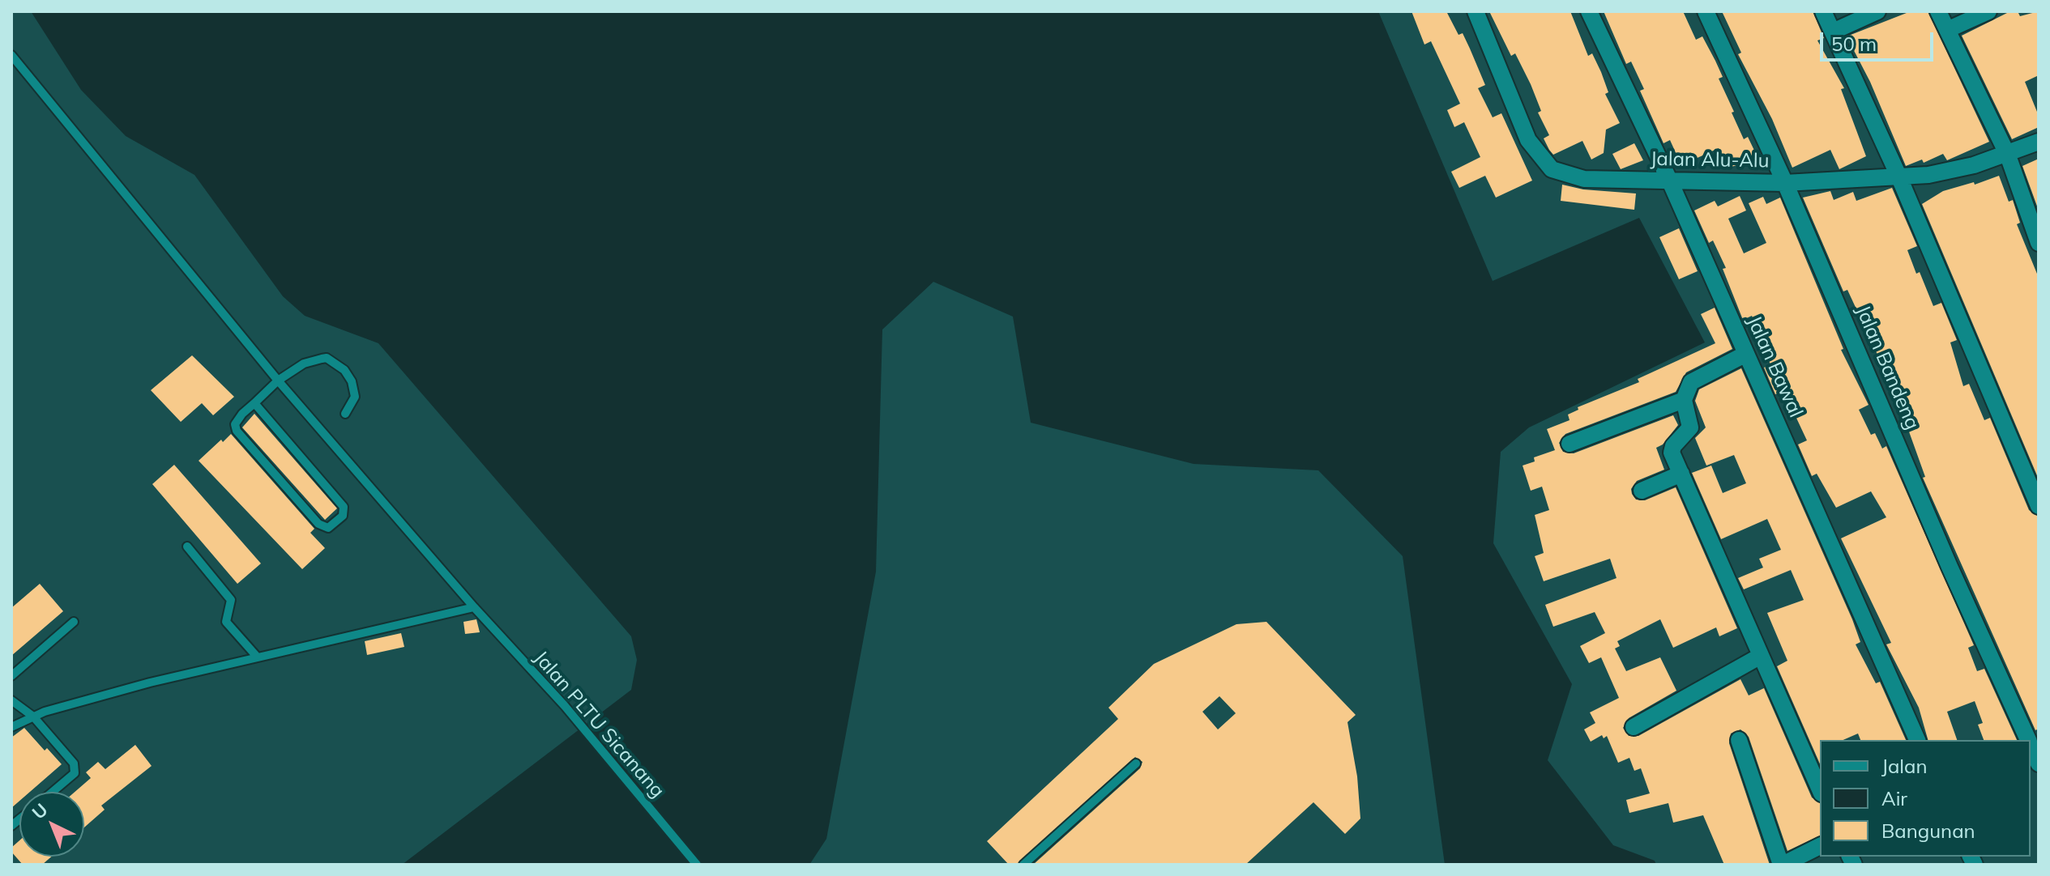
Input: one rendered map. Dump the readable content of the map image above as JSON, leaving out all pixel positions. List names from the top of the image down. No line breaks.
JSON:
{"streets":{"street":["Jalan Alu-Alu","Jalan Bawal","Jalan Bandeng"],"lane":["Jalan PLTU Sicanang"]},"crossings":[["Jalan Alu-Alu","Jalan Bawal"],["Jalan Alu-Alu","Jalan Bandeng"]],"legend":["Jalan","Air","Bangunan"],"scale_bar":"50 m","north":"top left"}
